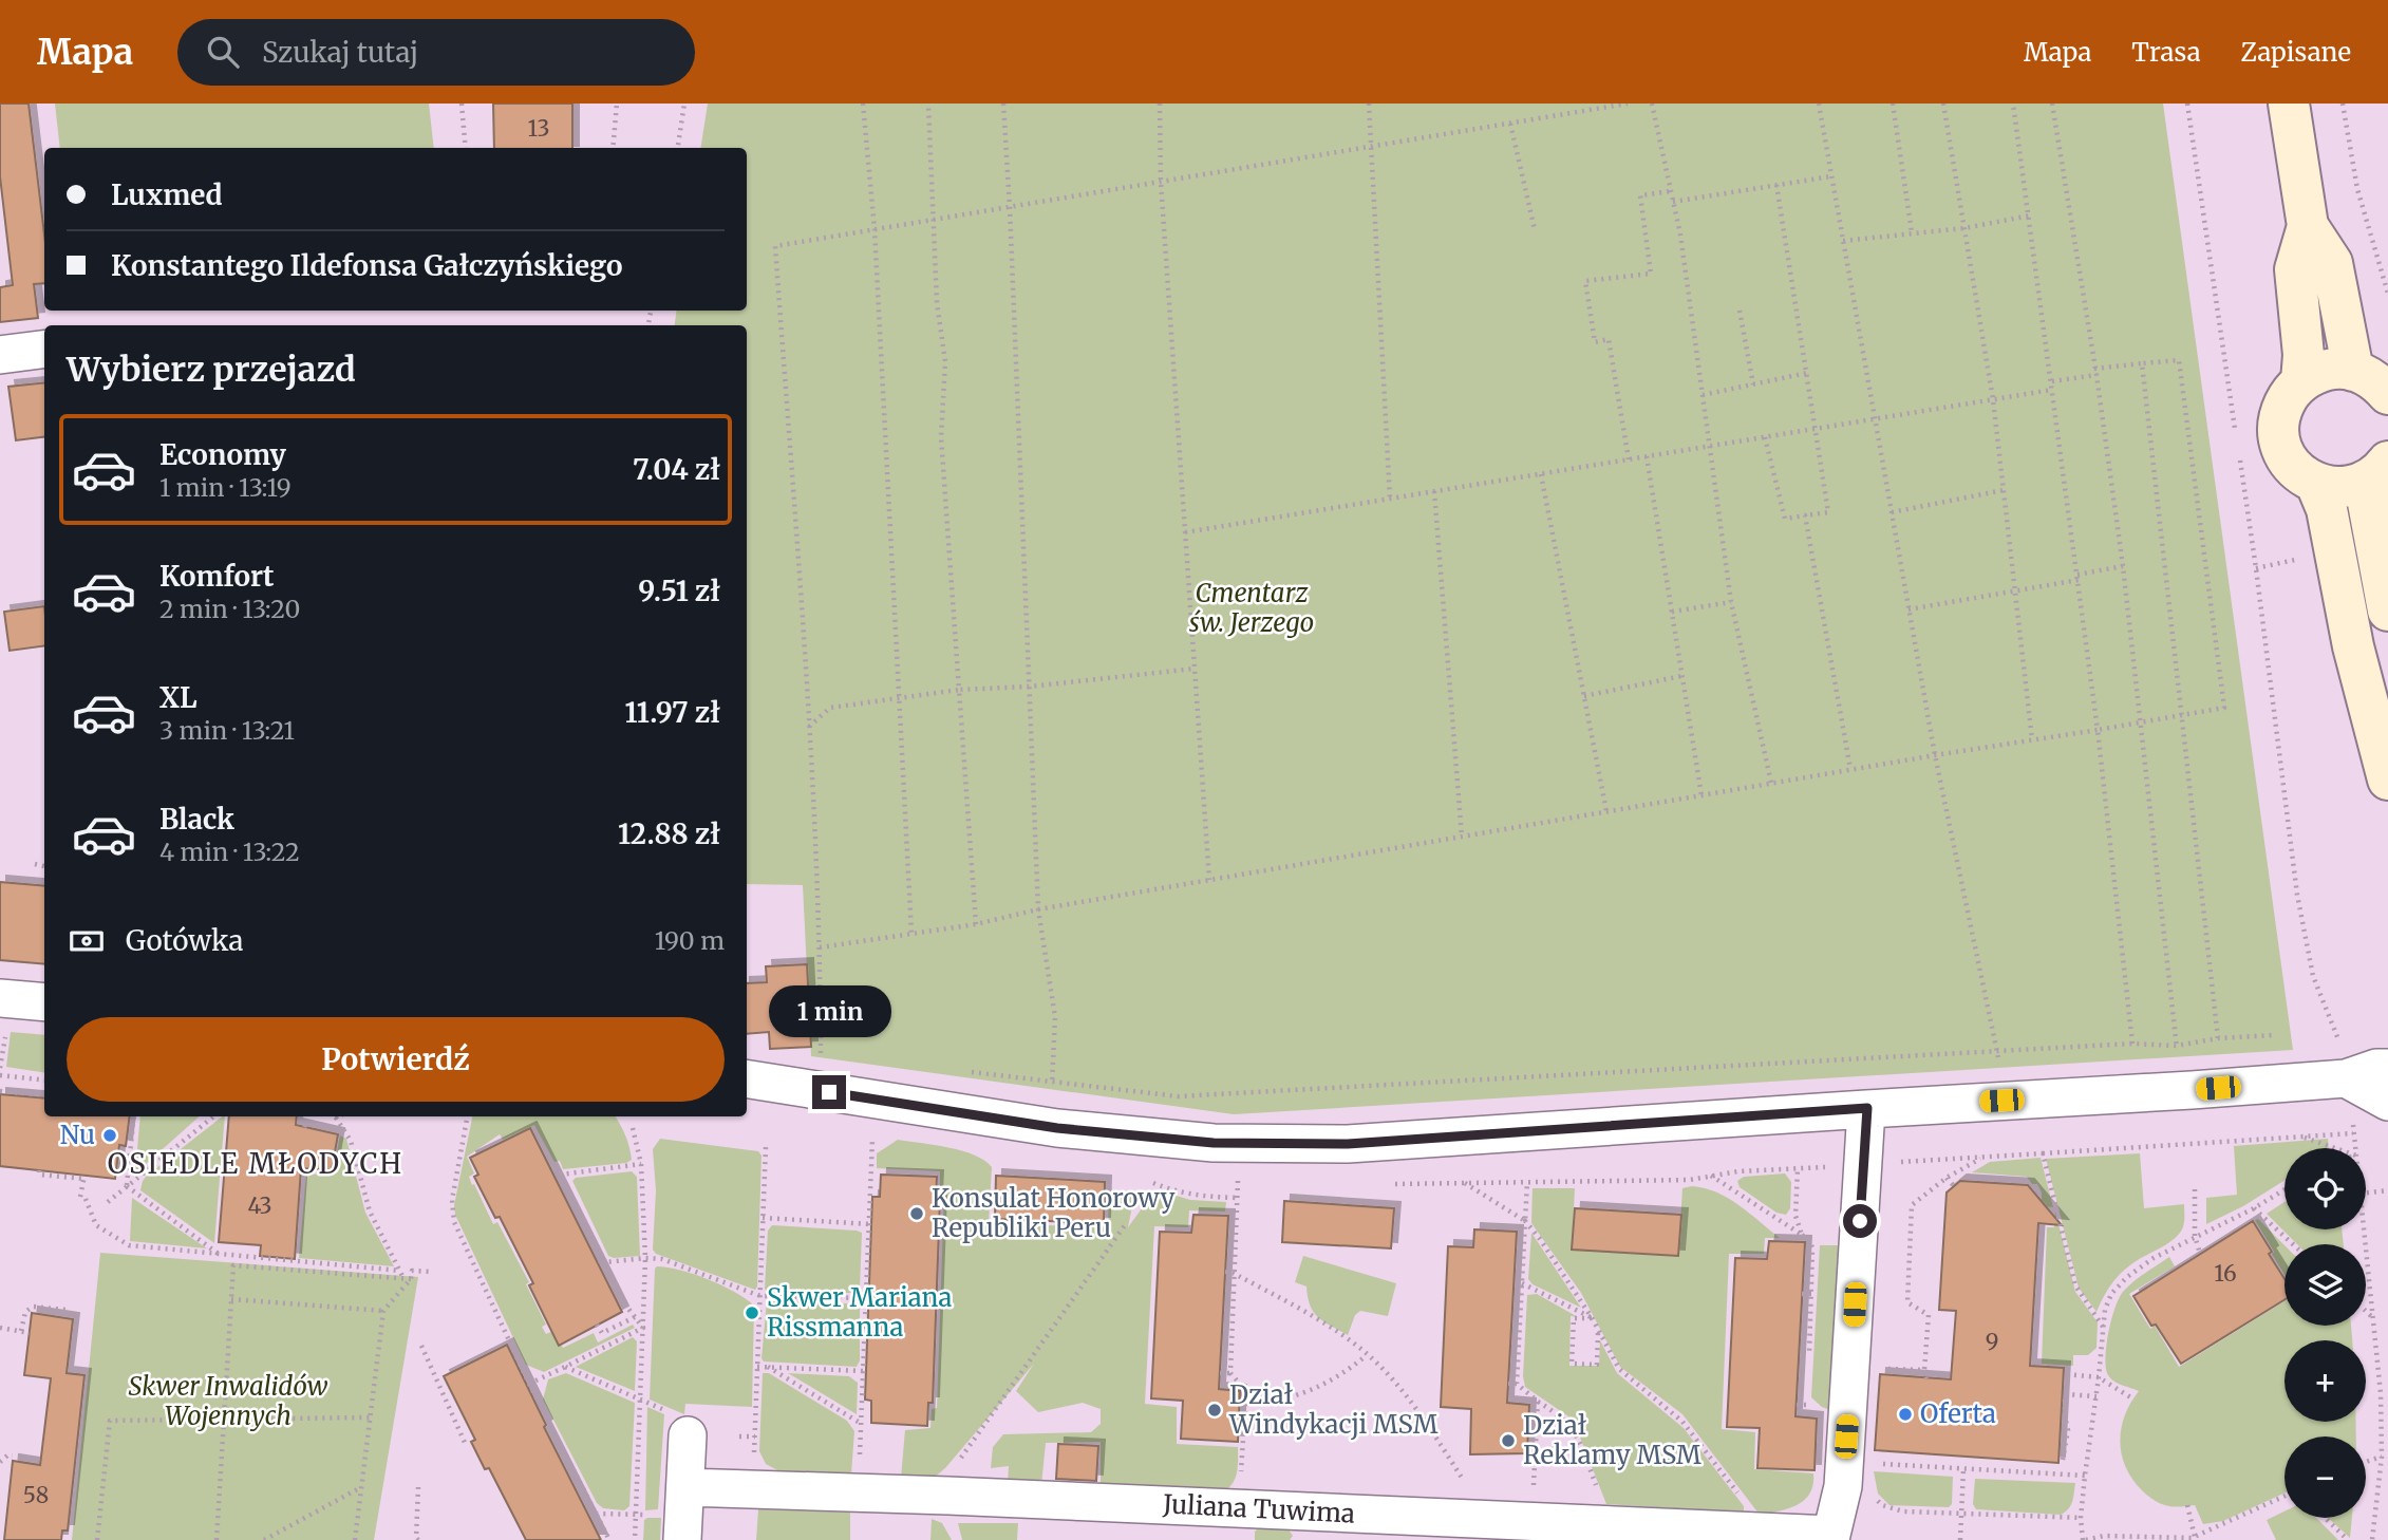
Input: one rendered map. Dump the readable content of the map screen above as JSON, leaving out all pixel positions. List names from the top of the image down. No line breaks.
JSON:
{"streets":{"street":["Juliana Tuwima"]},"districts":["OSIEDLE MŁODYCH"],"parks":["Cmentarz św. Jerzego","Skwer Inwalidów Wojennych"],"places":["Nu","Konsulat Honorowy Republiki Peru","Skwer Mariana Rissmanna","Dział Windykacji MSM","Oferta","Dział Reklamy MSM"],"house_numbers":["13","43","16","9","58"],"page":{"header":"Mapa","search":"Szukaj tutaj","nav":["Mapa","Trasa","Zapisane"],"banner":["Luxmed","Konstantego Ildefonsa Gałczyńskiego"],"heading":"Wybierz przejazd","list":[{"name":"Economy","note":"1 min · 13:19","value":"7.04 zł"},{"name":"Komfort","note":"2 min · 13:20","value":"9.51 zł"},{"name":"XL","note":"3 min · 13:21","value":"11.97 zł"},{"name":"Black","note":"4 min · 13:22","value":"12.88 zł"}],"pay":["Gotówka","190 m"],"bubble":"1 min","buttons":"Potwierdź","map_buttons":["+","−"]}}
